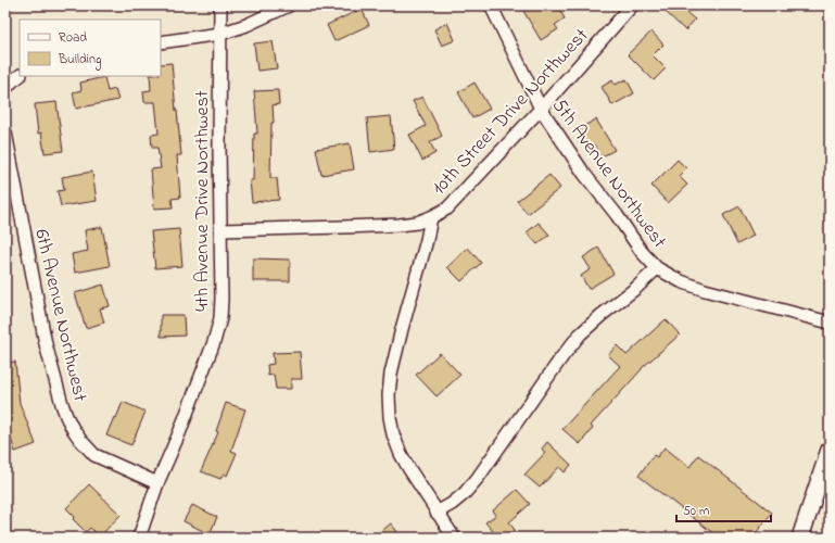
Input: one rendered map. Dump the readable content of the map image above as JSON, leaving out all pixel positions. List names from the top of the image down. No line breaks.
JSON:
{"streets":{"street":["10th Street Drive Northwest","5th Avenue Northwest","4th Avenue Drive Northwest","6th Avenue Northwest"]},"crossings":[["10th Street Drive Northwest","5th Avenue Northwest"],["10th Street Drive Northwest","4th Avenue Drive Northwest"],["4th Avenue Drive Northwest","6th Avenue Northwest"]],"legend":["Road","Building"],"scale_bar":"50 m"}
